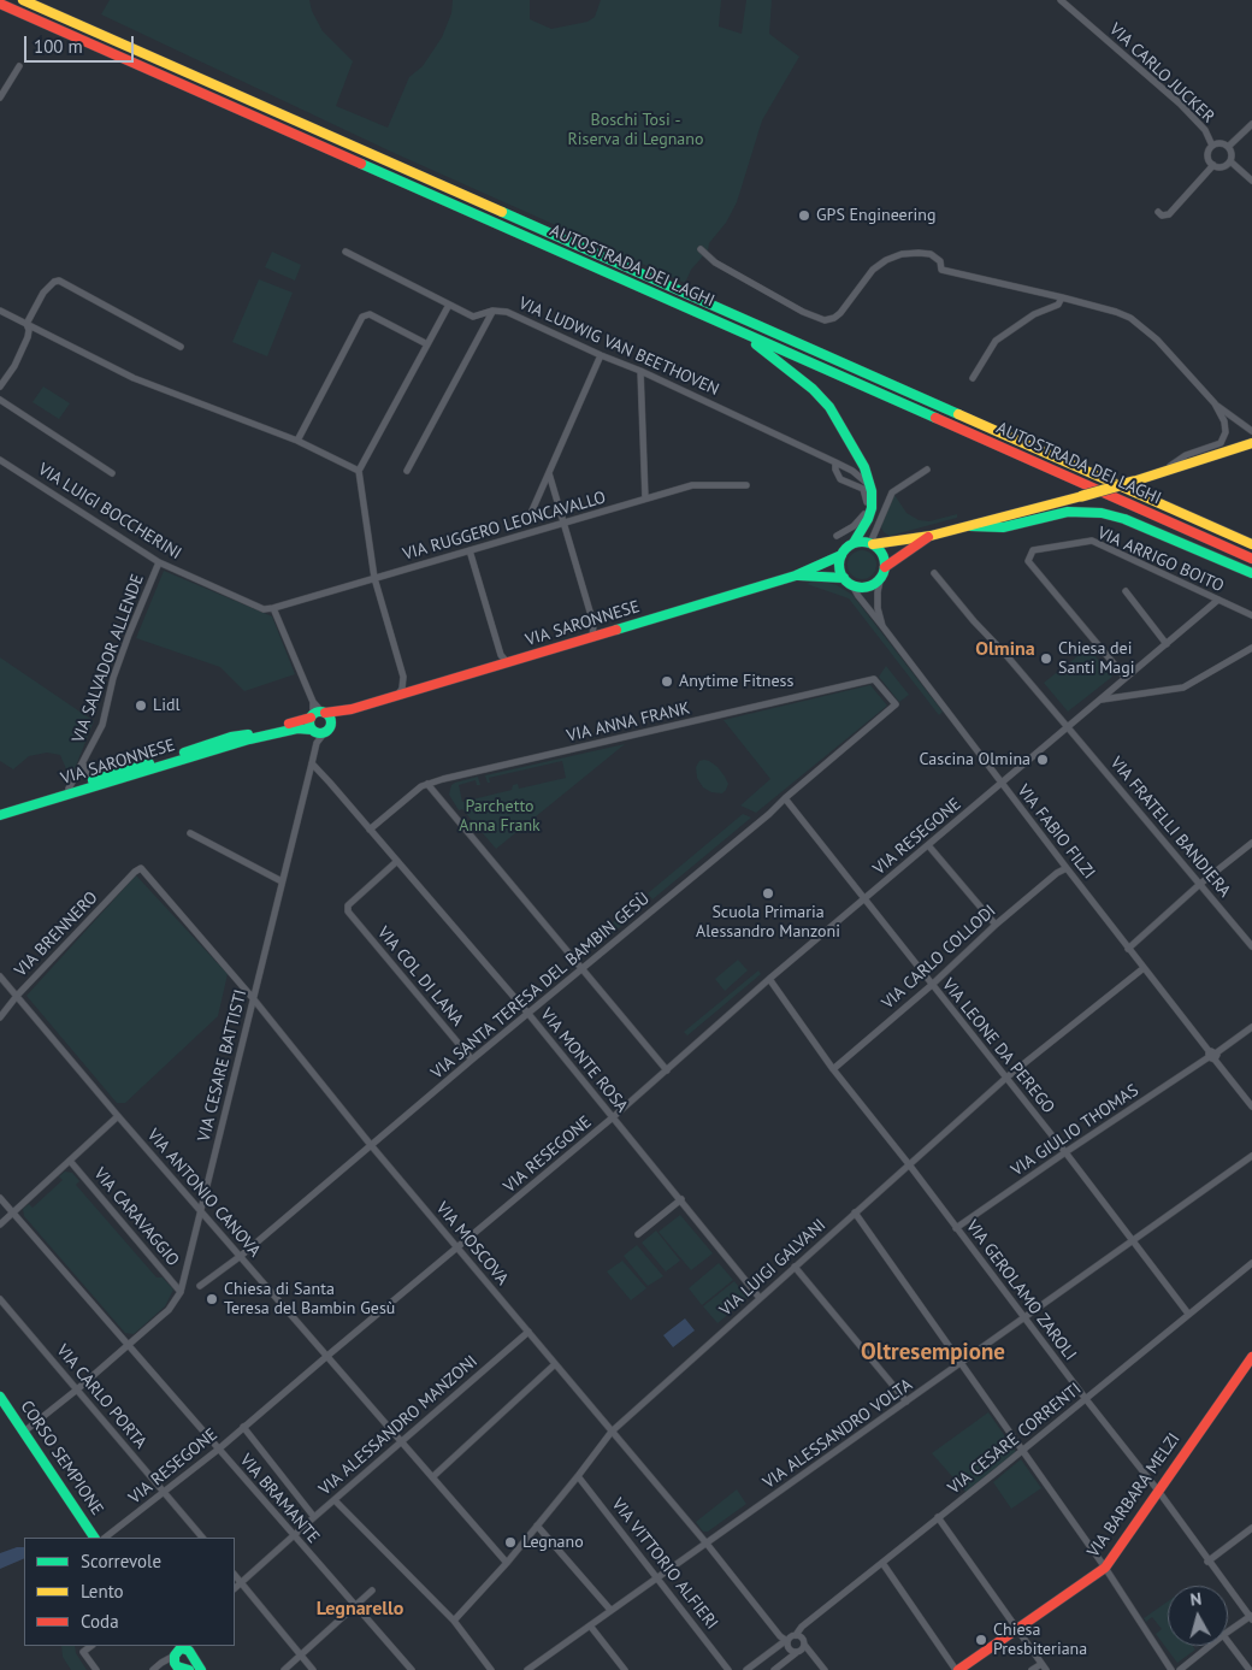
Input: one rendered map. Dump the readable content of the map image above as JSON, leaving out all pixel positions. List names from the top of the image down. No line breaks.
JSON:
{"streets":{"main road":["AUTOSTRADA DEI LAGHI","VIA SARONNESE","CORSO SEMPIONE","VIA BARBARA MELZI"],"street":["VIA CARLO JUCKER","VIA LUDWIG VAN BEETHOVEN","VIA LUIGI BOCCHERINI","VIA RUGGERO LEONCAVALLO","VIA ARRIGO BOITO","VIA SALVADOR ALLENDE","VIA ANNA FRANK","VIA FRATELLI BANDIERA","VIA FABIO FILZI","VIA RESEGONE","VIA BRENNERO","VIA CARLO COLLODI","VIA COL DI LANA","VIA SANTA TERESA DEL BAMBIN GESÙ","VIA LEONE DA PEREGO","VIA MONTE ROSA","VIA CESARE BATTISTI","VIA GIULIO THOMAS","VIA ANTONIO CANOVA","VIA CARAVAGGIO","VIA MOSCOVA","VIA LUIGI GALVANI","VIA GEROLAMO ZAROLI","VIA CARLO PORTA","VIA ALESSANDRO MANZONI","VIA ALESSANDRO VOLTA","VIA CESARE CORRENTI","VIA BRAMANTE","VIA VITTORIO ALFIERI"]},"crossings":[["VIA LUDWIG VAN BEETHOVEN","VIA SARONNESE"],["VIA LUIGI BOCCHERINI","VIA RUGGERO LEONCAVALLO"],["VIA LUIGI BOCCHERINI","VIA SALVADOR ALLENDE"],["VIA ARRIGO BOITO","VIA RESEGONE"],["VIA SARONNESE","VIA SALVADOR ALLENDE"],["VIA SARONNESE","VIA FABIO FILZI"],["VIA SARONNESE","VIA CESARE BATTISTI"],["VIA ANNA FRANK","VIA SANTA TERESA DEL BAMBIN GESÙ"],["VIA ANNA FRANK","VIA MONTE ROSA"],["VIA FRATELLI BANDIERA","VIA RESEGONE"],["VIA FABIO FILZI","VIA RESEGONE"],["VIA FABIO FILZI","VIA CARLO COLLODI"],["VIA FABIO FILZI","VIA GIULIO THOMAS"],["VIA FABIO FILZI","VIA LUIGI GALVANI"],["VIA RESEGONE","VIA LEONE DA PEREGO"],["VIA RESEGONE","VIA MONTE ROSA"],["VIA RESEGONE","VIA ANTONIO CANOVA"],["VIA RESEGONE","VIA MOSCOVA"],["VIA RESEGONE","VIA GEROLAMO ZAROLI"],["VIA RESEGONE","VIA CARLO PORTA"],["VIA RESEGONE","VIA BRAMANTE"],["VIA BRENNERO","VIA ANTONIO CANOVA"],["VIA BRENNERO","VIA MOSCOVA"],["VIA CARLO COLLODI","VIA LEONE DA PEREGO"],["VIA CARLO COLLODI","VIA GEROLAMO ZAROLI"],["VIA COL DI LANA","VIA SANTA TERESA DEL BAMBIN GESÙ"],["VIA COL DI LANA","VIA MONTE ROSA"],["VIA SANTA TERESA DEL BAMBIN GESÙ","VIA LEONE DA PEREGO"],["VIA SANTA TERESA DEL BAMBIN GESÙ","VIA MONTE ROSA"],["VIA SANTA TERESA DEL BAMBIN GESÙ","VIA ANTONIO CANOVA"],["VIA SANTA TERESA DEL BAMBIN GESÙ","VIA MOSCOVA"],["VIA LEONE DA PEREGO","VIA GIULIO THOMAS"],["VIA LEONE DA PEREGO","VIA LUIGI GALVANI"],["VIA LEONE DA PEREGO","VIA ALESSANDRO VOLTA"],["VIA LEONE DA PEREGO","VIA CESARE CORRENTI"],["VIA MONTE ROSA","VIA CESARE BATTISTI"],["VIA MONTE ROSA","VIA LUIGI GALVANI"],["VIA CESARE BATTISTI","VIA ANTONIO CANOVA"],["VIA CESARE BATTISTI","VIA CARAVAGGIO"],["VIA CESARE BATTISTI","VIA MOSCOVA"],["VIA GIULIO THOMAS","VIA GEROLAMO ZAROLI"],["VIA ANTONIO CANOVA","VIA LUIGI GALVANI"],["VIA ANTONIO CANOVA","VIA ALESSANDRO MANZONI"],["VIA MOSCOVA","VIA LUIGI GALVANI"],["VIA MOSCOVA","VIA ALESSANDRO MANZONI"],["VIA MOSCOVA","VIA ALESSANDRO VOLTA"],["VIA MOSCOVA","VIA CESARE CORRENTI"],["VIA LUIGI GALVANI","VIA GEROLAMO ZAROLI"],["VIA LUIGI GALVANI","VIA VITTORIO ALFIERI"],["VIA GEROLAMO ZAROLI","VIA ALESSANDRO VOLTA"],["VIA GEROLAMO ZAROLI","VIA CESARE CORRENTI"],["VIA GEROLAMO ZAROLI","VIA BARBARA MELZI"],["VIA ALESSANDRO MANZONI","VIA BRAMANTE"],["VIA ALESSANDRO VOLTA","VIA VITTORIO ALFIERI"]],"districts":["Olmina","Oltresempione","Legnarello"],"parks":["Boschi Tosi - Riserva di Legnano","Parchetto Anna Frank"],"places":["GPS Engineering","Chiesa dei Santi Magi","Anytime Fitness","Lidl","Cascina Olmina","Scuola Primaria Alessandro Manzoni","Chiesa di Santa Teresa del Bambin Gesù","Legnano","Chiesa Presbiteriana"],"legend":["Scorrevole","Lento","Coda"],"scale_bar":"100 m","north":"top"}
